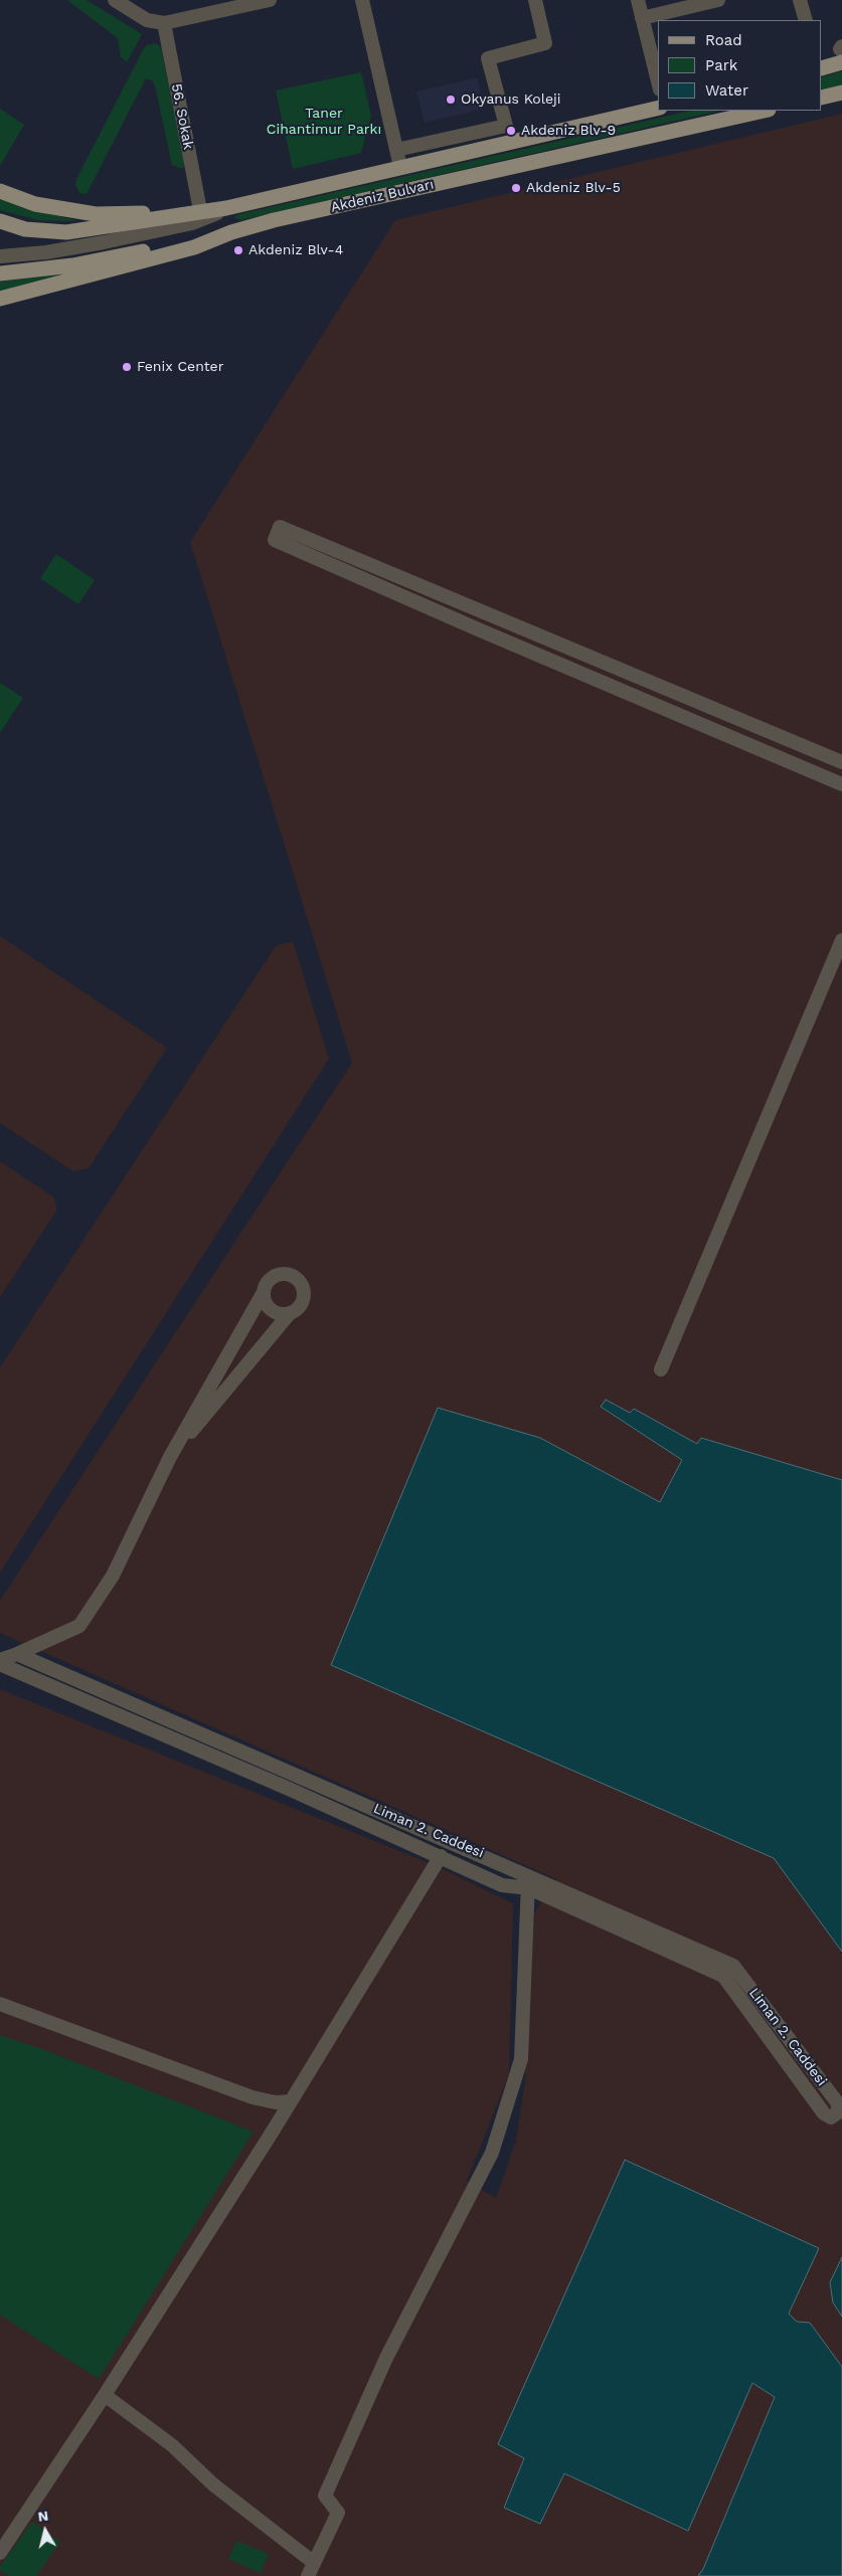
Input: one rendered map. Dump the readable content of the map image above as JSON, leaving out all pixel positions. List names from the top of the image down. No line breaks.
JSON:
{"streets":{"main road":["Akdeniz Bulvarı"],"street":["56. Sokak","Liman 2. Caddesi"]},"parks":["Taner Cihantimur Parkı"],"places":["Okyanus Koleji","Akdeniz Blv-9","Akdeniz Blv-5","Akdeniz Blv-4","Fenix Center"],"legend":["Road","Park","Water"],"north":"top"}
